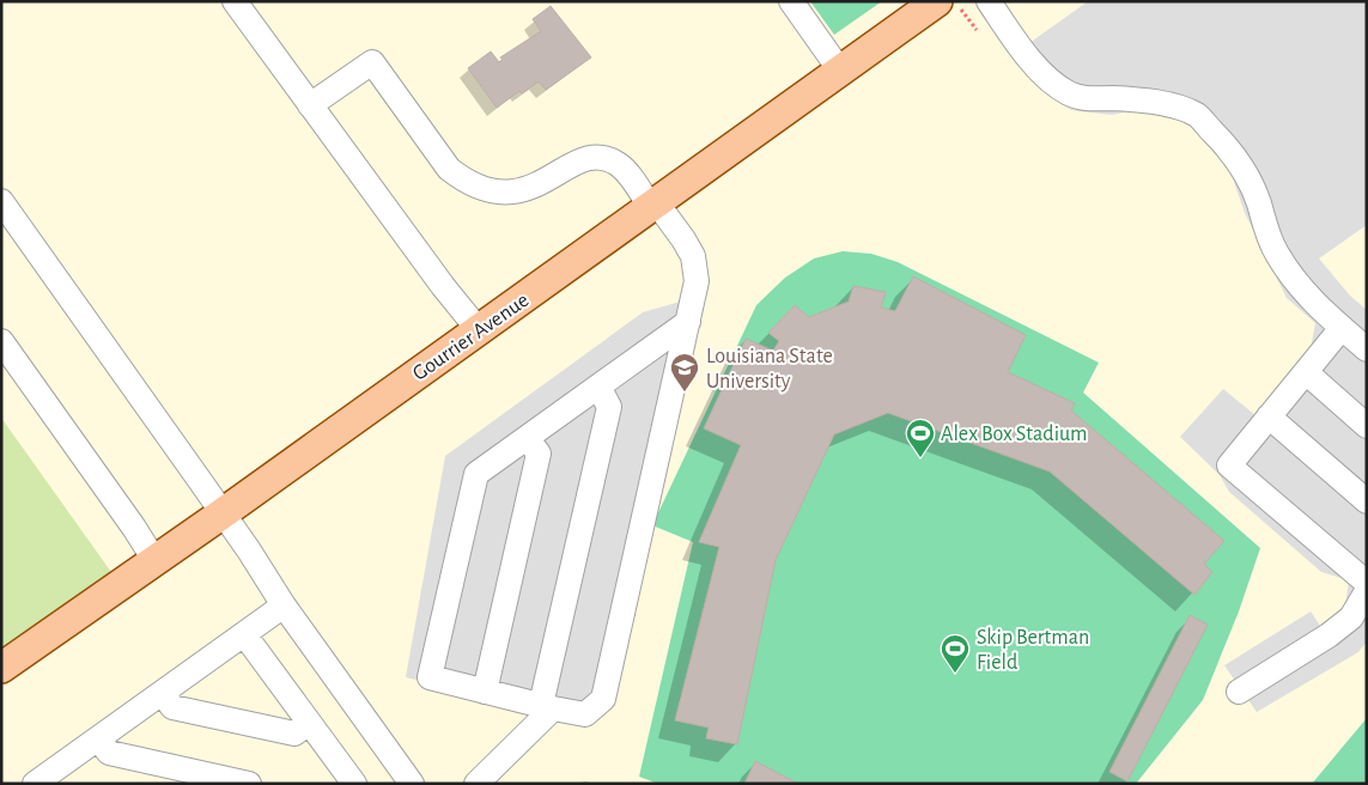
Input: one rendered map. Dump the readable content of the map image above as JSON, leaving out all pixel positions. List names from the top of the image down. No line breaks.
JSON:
{"streets":{"main road":["Gourrier Avenue"]},"places":{"school or university":["Louisiana State University"],"sports":["Alex Box Stadium","Skip Bertman Field"]}}
